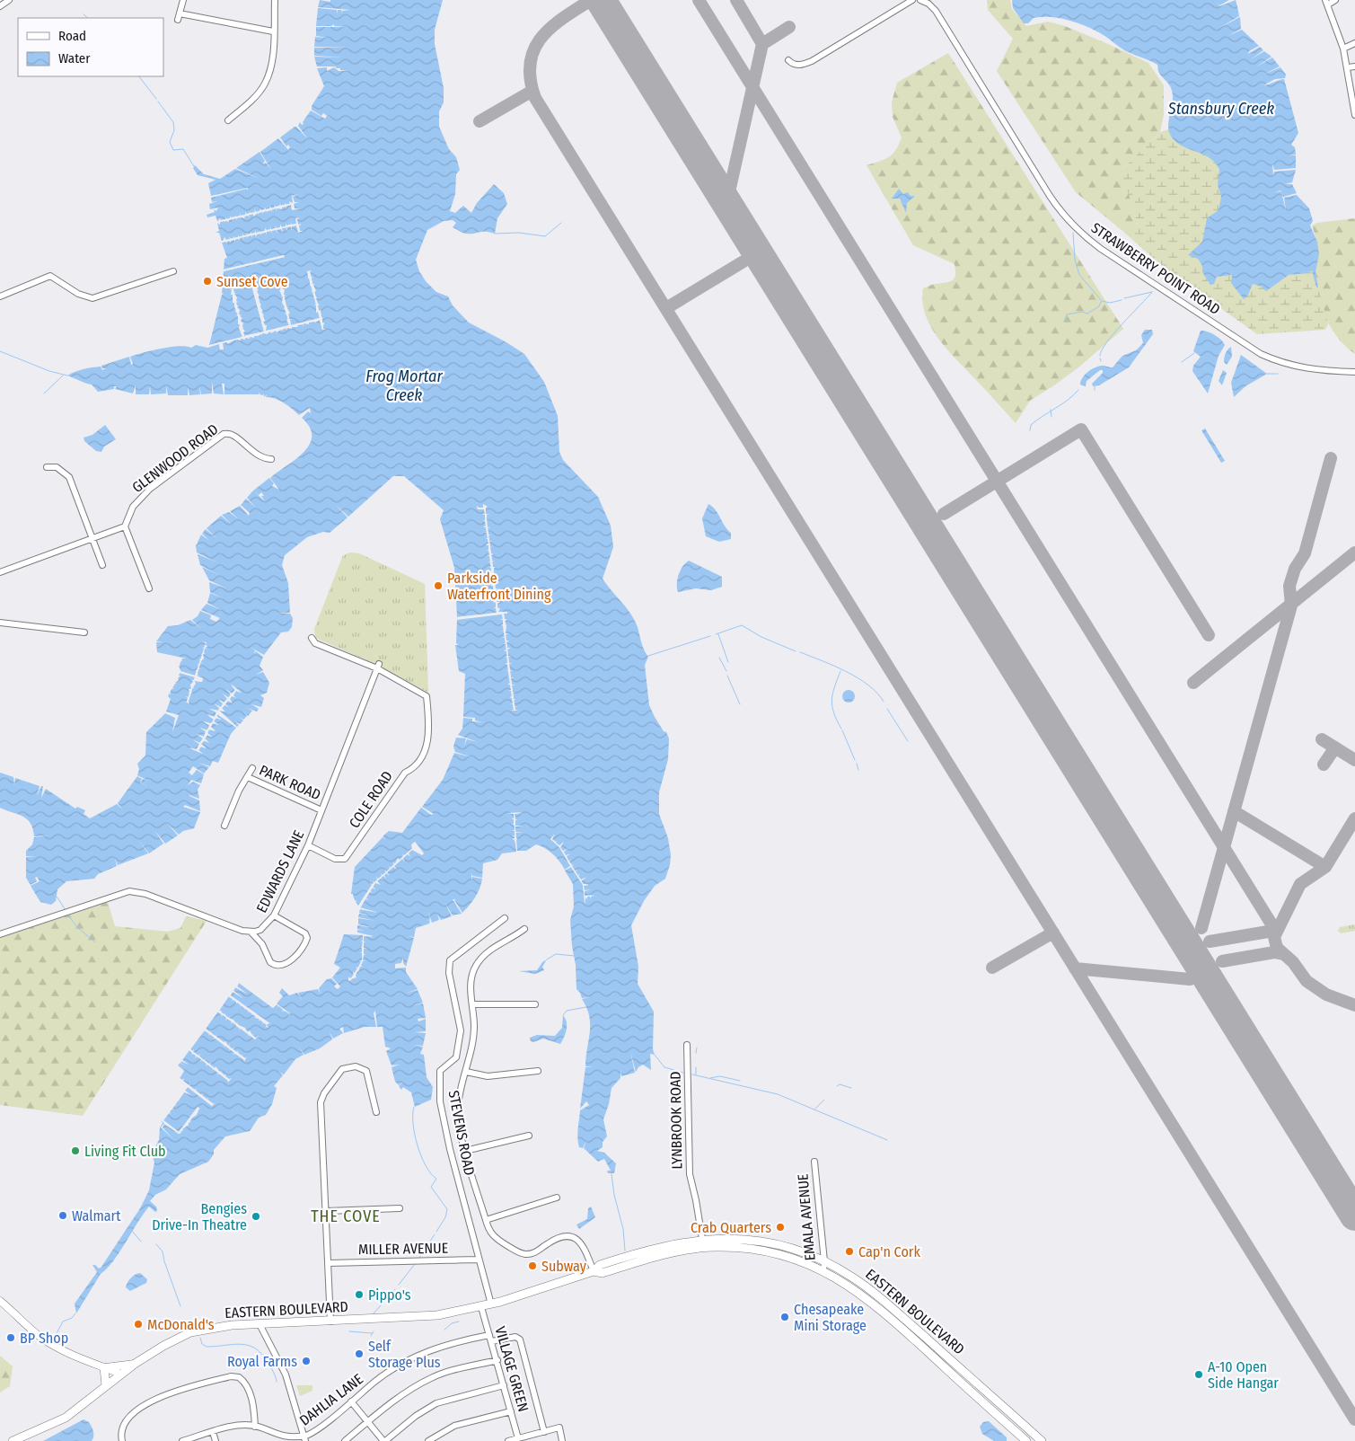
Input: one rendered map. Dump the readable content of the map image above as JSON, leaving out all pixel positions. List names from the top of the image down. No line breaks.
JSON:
{"streets":{"main road":["EASTERN BOULEVARD"],"street":["STRAWBERRY POINT ROAD","GLENWOOD ROAD","PARK ROAD","COLE ROAD","EDWARDS LANE","LYNBROOK ROAD","STEVENS ROAD","EMALA AVENUE","MILLER AVENUE","VILLAGE GREEN","DAHLIA LANE"]},"crossings":[["PARK ROAD","EDWARDS LANE"],["COLE ROAD","EDWARDS LANE"],["LYNBROOK ROAD","EASTERN BOULEVARD"],["STEVENS ROAD","MILLER AVENUE"],["STEVENS ROAD","EASTERN BOULEVARD"],["EMALA AVENUE","EASTERN BOULEVARD"],["EASTERN BOULEVARD","VILLAGE GREEN"],["VILLAGE GREEN","DAHLIA LANE"]],"districts":["THE COVE"],"water":["Stansbury Creek","Frog Mortar Creek"],"places":["Sunset Cove","Parkside Waterfront Dining","Living Fit Club","Walmart","Bengies Drive-In Theatre","Crab Quarters","Cap'n Cork","Subway","Pippo's","Chesapeake Mini Storage","McDonald's","BP Shop","Self Storage Plus","Royal Farms","A-10 Open Side Hangar"],"legend":["Road","Water"]}
